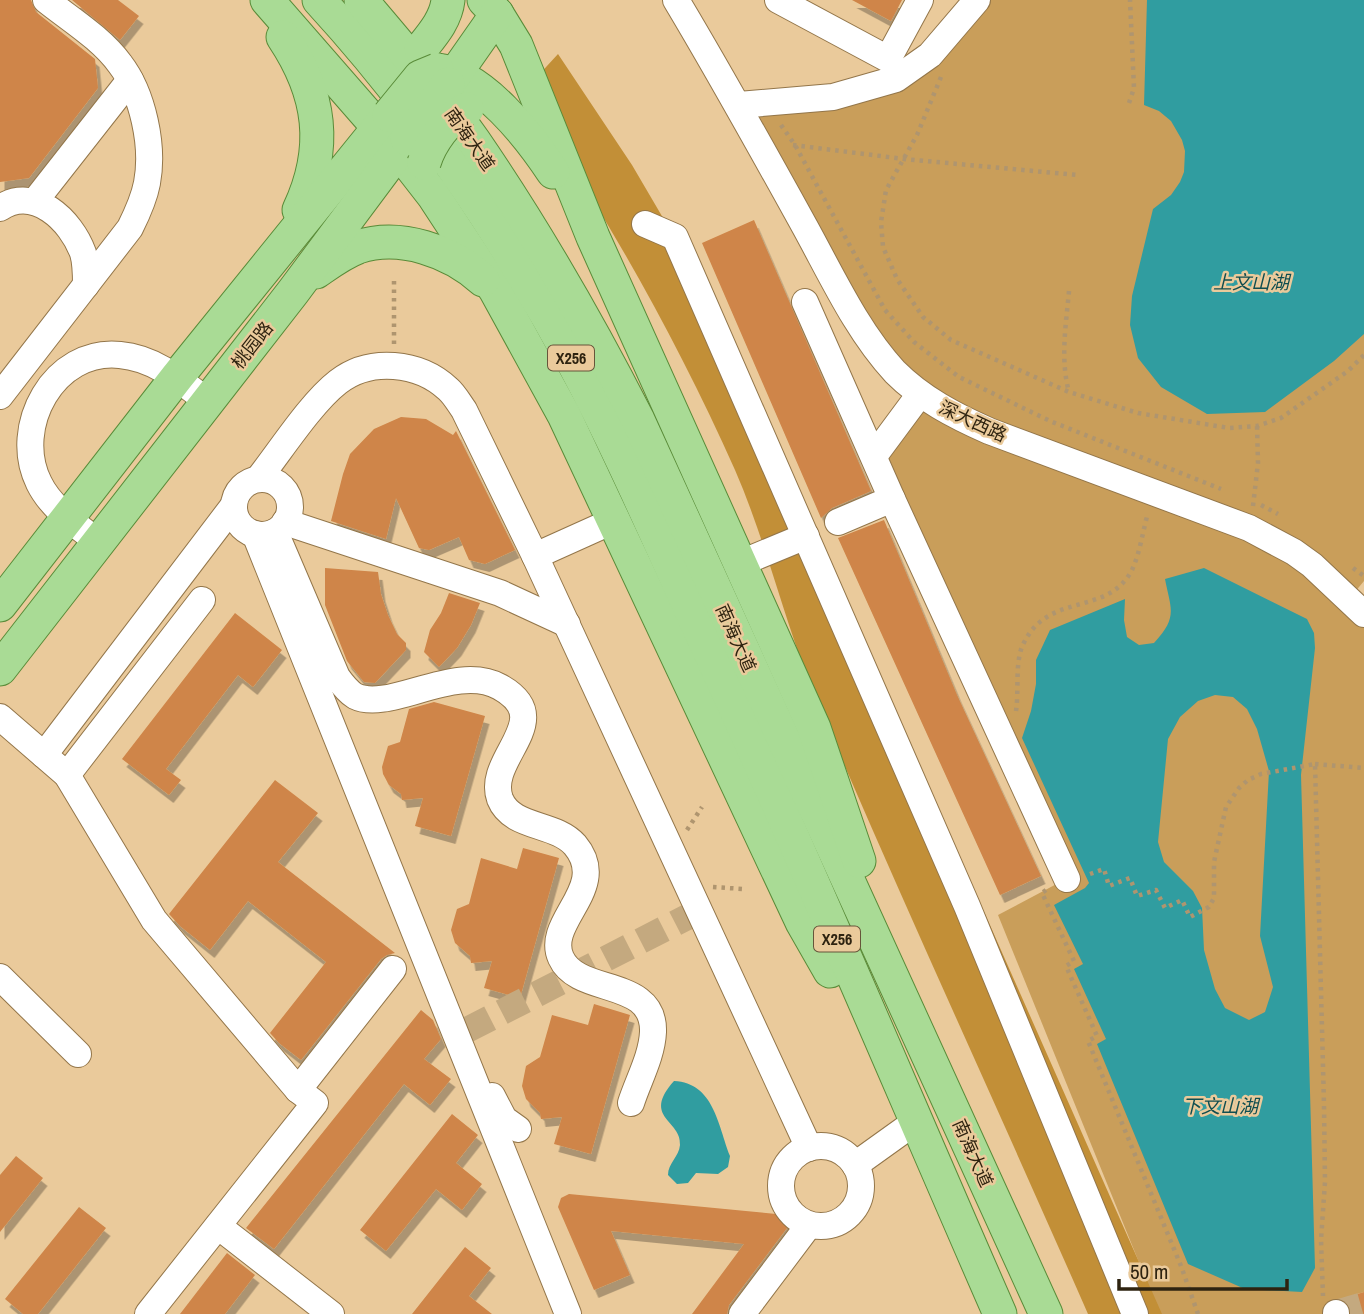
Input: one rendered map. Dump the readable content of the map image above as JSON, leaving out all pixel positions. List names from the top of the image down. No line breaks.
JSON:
{"streets":{"main road":["南海大道","桃园路","X256"],"street":["深大西路"]},"water":["上文山湖","下文山湖"],"scale_bar":"50 m"}
